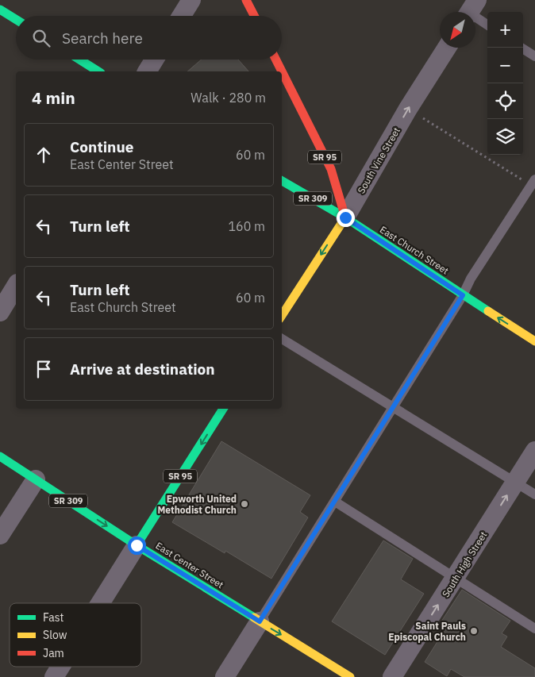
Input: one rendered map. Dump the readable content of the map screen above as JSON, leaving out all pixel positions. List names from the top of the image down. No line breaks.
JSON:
{"streets":{"main road":["SR 95","South Vine Street","SR 309","East Church Street","East Center Street"],"street":["South High Street"]},"crossings":[["SR 95","South Vine Street"],["SR 95","East Church Street"],["SR 95","East Center Street"],["South Vine Street","East Church Street"]],"one_way":["South High Street","East Center Street"],"places":["Epworth United Methodist Church","Saint Pauls Episcopal Church"],"legend":["Fast","Slow","Jam"],"north":"bottom left","page":{"map_buttons":["+","−"],"search":"Search here","heading":["4 min","Walk · 280 m"],"list":[["Continue","East Center Street","60 m"],["Turn left","160 m"],["Turn left","East Church Street","60 m"],"Arrive at destination"]}}
